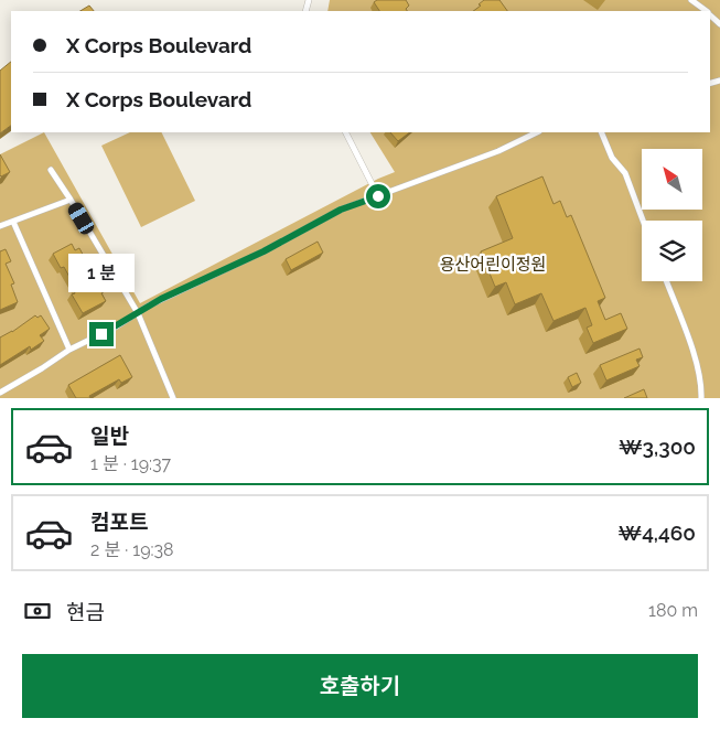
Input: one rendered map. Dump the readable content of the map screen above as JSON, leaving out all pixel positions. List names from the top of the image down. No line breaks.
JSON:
{"parks":["용산어린이정원"],"north":"top left","page":{"banner":["X Corps Boulevard","X Corps Boulevard"],"bubble":"1 분","list":[{"name":"일반","note":"1 분 · 19:37","value":"₩3,300"},{"name":"컴포트","note":"2 분 · 19:38","value":"₩4,460"}],"pay":["현금","180 m"],"buttons":"호출하기"}}
